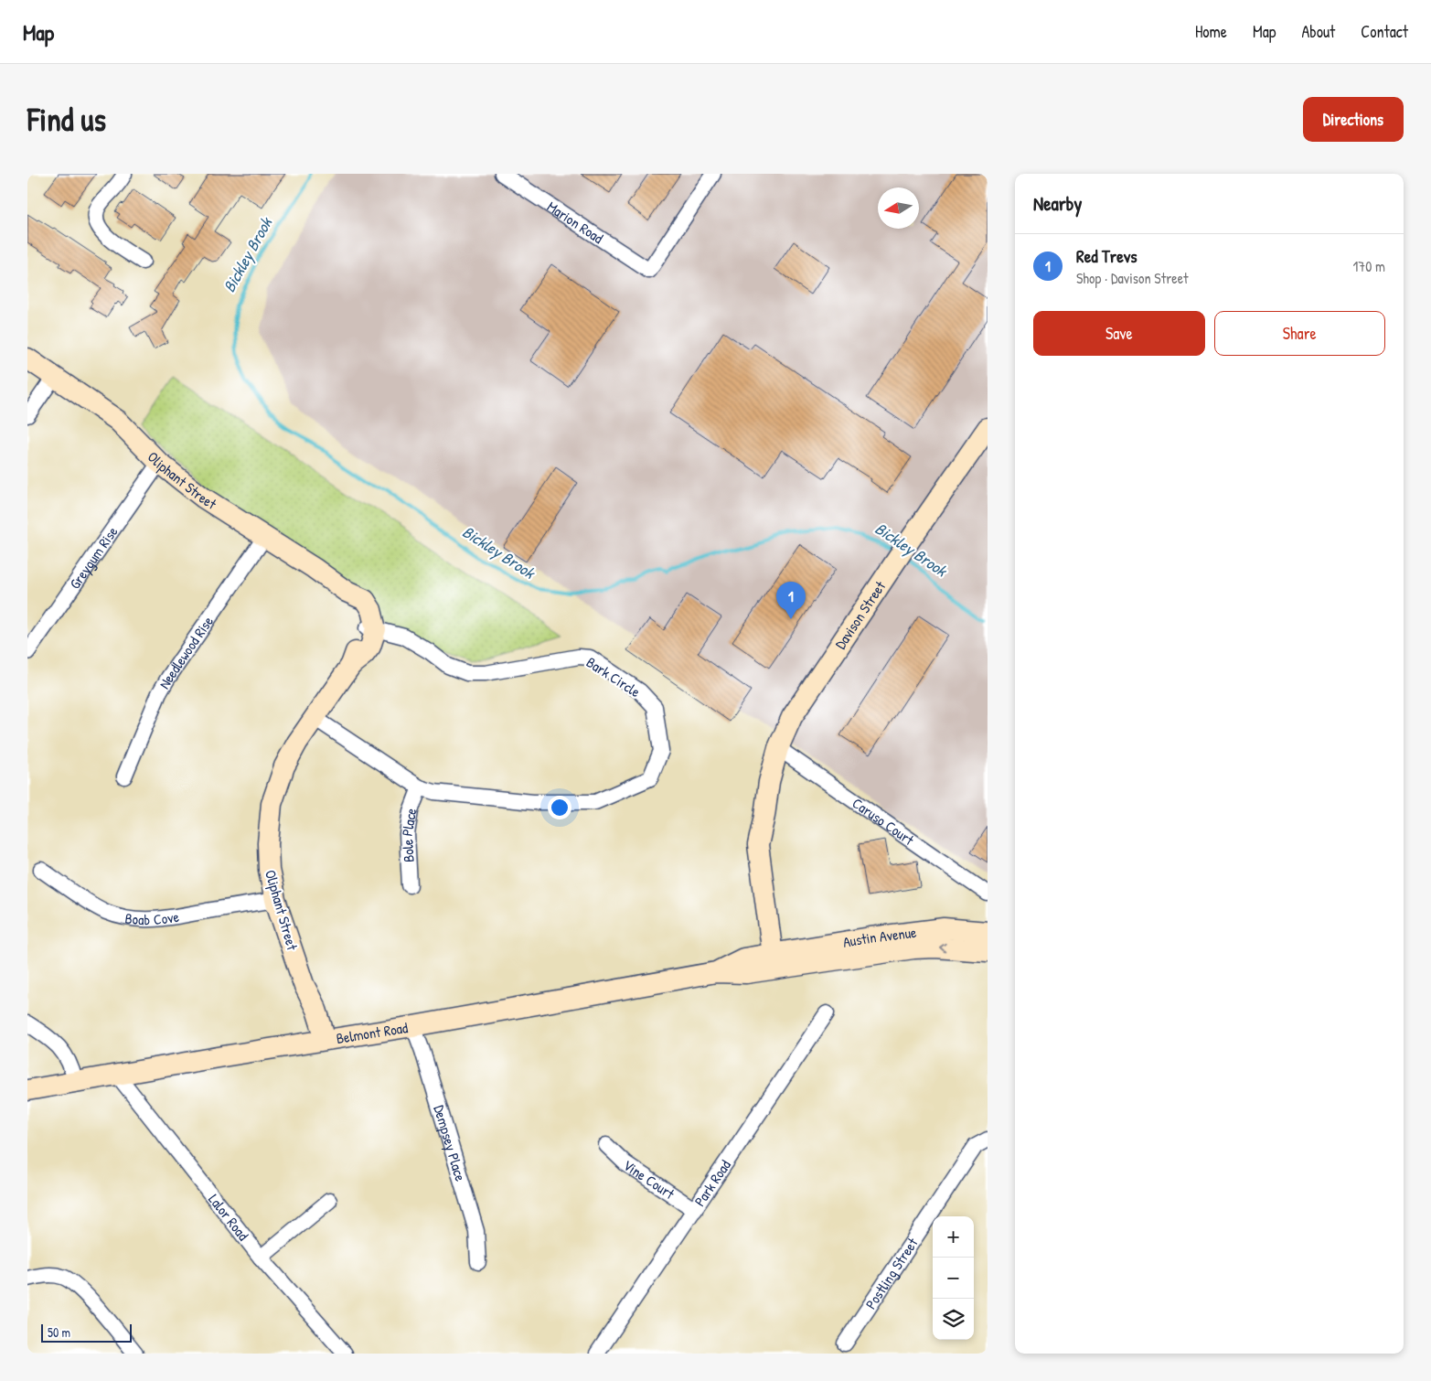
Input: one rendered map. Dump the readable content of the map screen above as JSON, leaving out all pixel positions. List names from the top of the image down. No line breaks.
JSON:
{"streets":{"main road":["Oliphant Street","Davison Street","Austin Avenue","Belmont Road"],"street":["Marion Road","Greygum Rise","Needlewood Rise","Bark Circle","Caruso Court","Bole Place","Boab Cove","Dempsey Place","Vine Court","Park Road","Lalor Road","Postling Street"]},"crossings":[["Oliphant Street","Greygum Rise"],["Oliphant Street","Needlewood Rise"],["Oliphant Street","Bark Circle"],["Oliphant Street","Boab Cove"],["Oliphant Street","Belmont Road"],["Davison Street","Caruso Court"],["Davison Street","Austin Avenue"],["Davison Street","Belmont Road"],["Bark Circle","Bole Place"],["Austin Avenue","Belmont Road"],["Belmont Road","Dempsey Place"],["Belmont Road","Lalor Road"],["Vine Court","Park Road"]],"water":["Bickley Brook"],"scale_bar":"50 m","north":"left","page":{"header":"Map","nav":["Home","Map","About","Contact"],"buttons":["Directions",["Save","Share"]],"title":"Find us","heading":"Nearby","list":[{"mark":"1","name":"Red Trevs","note":"Shop · Davison Street","value":"170 m"}],"pins":"1","map_buttons":["+","−"],"scale":"50 m"}}
